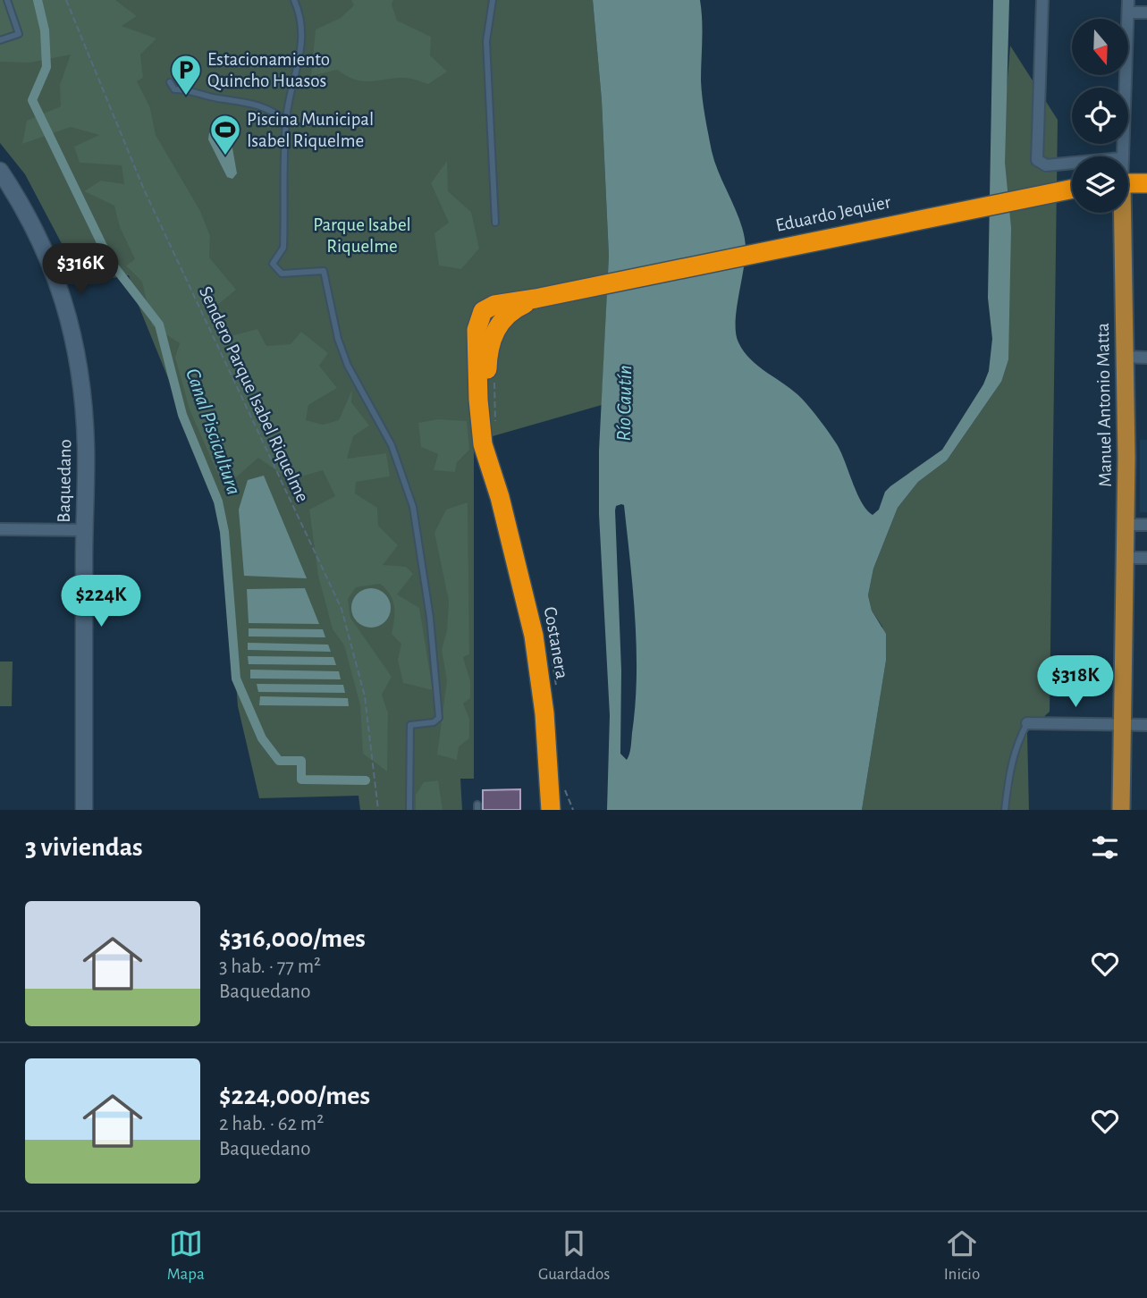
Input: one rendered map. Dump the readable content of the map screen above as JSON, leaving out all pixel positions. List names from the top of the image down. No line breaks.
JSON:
{"streets":{"highway":["Eduardo Jequier","Costanera"],"main road":["Manuel Antonio Matta"],"street":["Baquedano"],"path":["Sendero Parque Isabel Riquelme"]},"crossings":[["Eduardo Jequier","Costanera"]],"water":["Río Cautín","Canal Piscicultura"],"parks":["Parque Isabel Riquelme"],"places":{"parking":["Estacionamiento Quincho Huasos"],"sports":["Piscina Municipal Isabel Riquelme"]},"north":"bottom","page":{"price":["$316K","$224K","$318K"],"heading":"3 viviendas","list":[{"name":"$316,000/mes","note":"3 hab. · 77 m² · Baquedano"},{"name":"$224,000/mes","note":"2 hab. · 62 m² · Baquedano"}],"tabs":["Mapa","Guardados","Inicio"]}}
